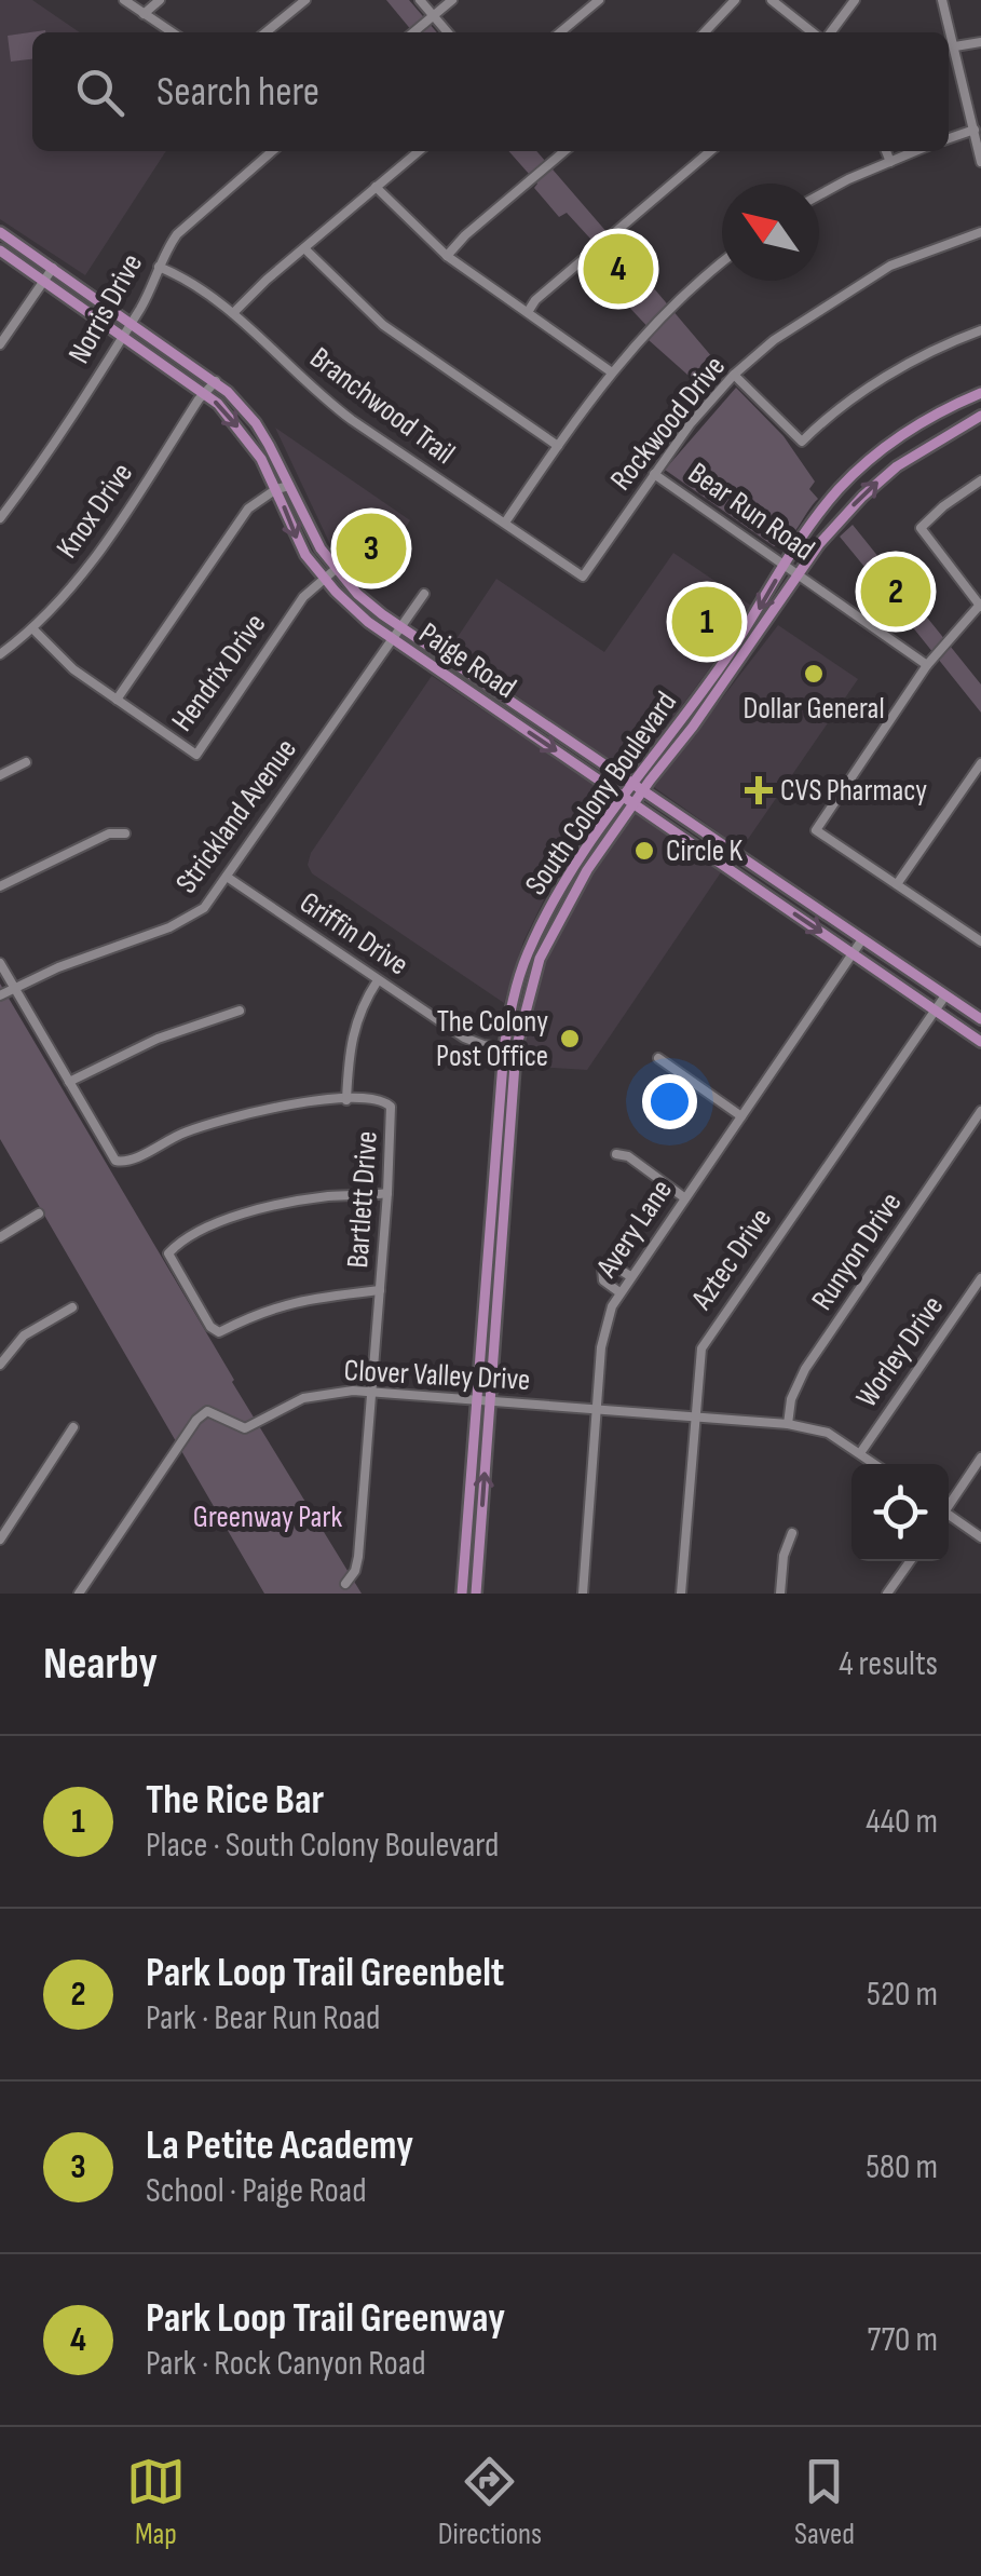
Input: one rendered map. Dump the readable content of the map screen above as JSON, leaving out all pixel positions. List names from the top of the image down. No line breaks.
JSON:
{"streets":{"main road":["Paige Road","South Colony Boulevard"],"street":["Norris Drive","Branchwood Trail","Rockwood Drive","Knox Drive","Bear Run Road","Hendrix Drive","Strickland Avenue","Griffin Drive","Bartlett Drive","Avery Lane","Runyon Drive","Aztec Drive","Worley Drive","Clover Valley Drive"]},"crossings":[["Norris Drive","Branchwood Trail"],["Norris Drive","Paige Road"],["Branchwood Trail","Rockwood Drive"],["Rockwood Drive","Bear Run Road"],["Knox Drive","Paige Road"],["Knox Drive","Hendrix Drive"],["Bear Run Road","South Colony Boulevard"],["Paige Road","Hendrix Drive"],["Paige Road","South Colony Boulevard"],["Paige Road","Strickland Avenue"],["Paige Road","Avery Lane"],["Paige Road","Aztec Drive"],["South Colony Boulevard","Griffin Drive"],["South Colony Boulevard","Clover Valley Drive"],["Strickland Avenue","Griffin Drive"],["Bartlett Drive","Clover Valley Drive"],["Avery Lane","Clover Valley Drive"],["Runyon Drive","Clover Valley Drive"],["Aztec Drive","Clover Valley Drive"],["Worley Drive","Clover Valley Drive"]],"parks":["Greenway Park"],"places":{"other":["Dollar General","Circle K","The Colony Post Office"],"health":["CVS Pharmacy"]},"north":"top left","page":{"search":"Search here","pins":["4","3","2","1"],"heading":["Nearby","4 results"],"list":[{"mark":"1","name":"The Rice Bar","note":"Place · South Colony Boulevard","value":"440 m"},{"mark":"2","name":"Park Loop Trail Greenbelt","note":"Park · Bear Run Road","value":"520 m"},{"mark":"3","name":"La Petite Academy","note":"School · Paige Road","value":"580 m"},{"mark":"4","name":"Park Loop Trail Greenway","note":"Park · Rock Canyon Road","value":"770 m"}],"nav":["Map","Directions","Saved"]}}
